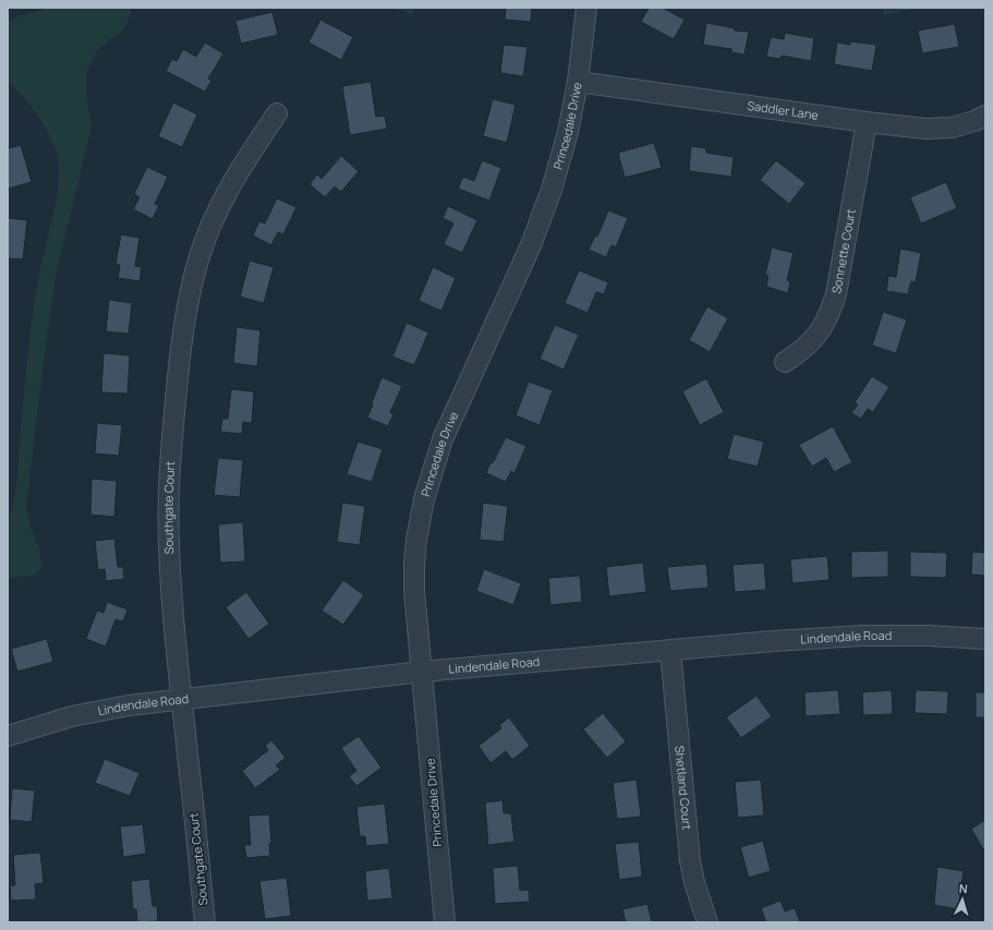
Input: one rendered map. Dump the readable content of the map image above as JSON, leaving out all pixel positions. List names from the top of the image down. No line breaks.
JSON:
{"streets":{"street":["Saddler Lane","Princedale Drive","Sonnette Court","Southgate Court","Lindendale Road","Shetland Court"]},"crossings":[["Saddler Lane","Princedale Drive"],["Saddler Lane","Sonnette Court"],["Princedale Drive","Lindendale Road"],["Southgate Court","Lindendale Road"],["Lindendale Road","Shetland Court"]],"north":"top"}
